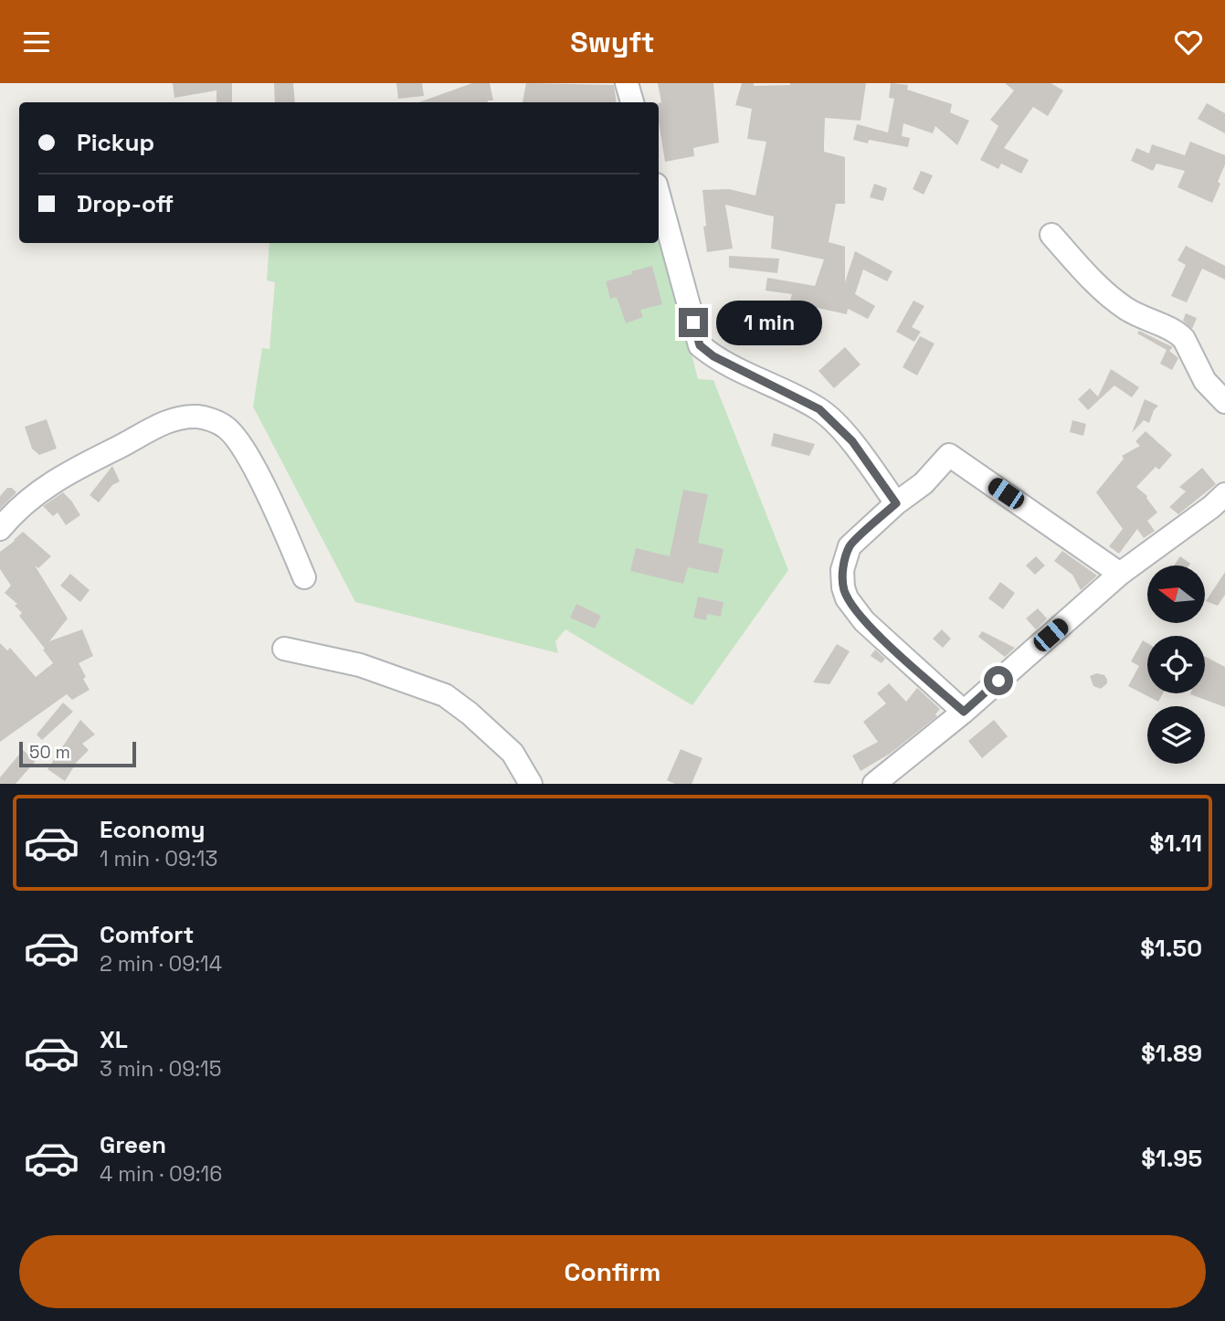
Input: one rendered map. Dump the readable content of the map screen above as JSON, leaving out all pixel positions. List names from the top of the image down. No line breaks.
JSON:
{"scale_bar":"50 m","north":"left","page":{"header":"Swyft","banner":["Pickup","Drop-off"],"bubble":"1 min","scale":"50 m","list":[{"name":"Economy","note":"1 min · 09:13","value":"$1.11"},{"name":"Comfort","note":"2 min · 09:14","value":"$1.50"},{"name":"XL","note":"3 min · 09:15","value":"$1.89"},{"name":"Green","note":"4 min · 09:16","value":"$1.95"}],"buttons":"Confirm"}}
